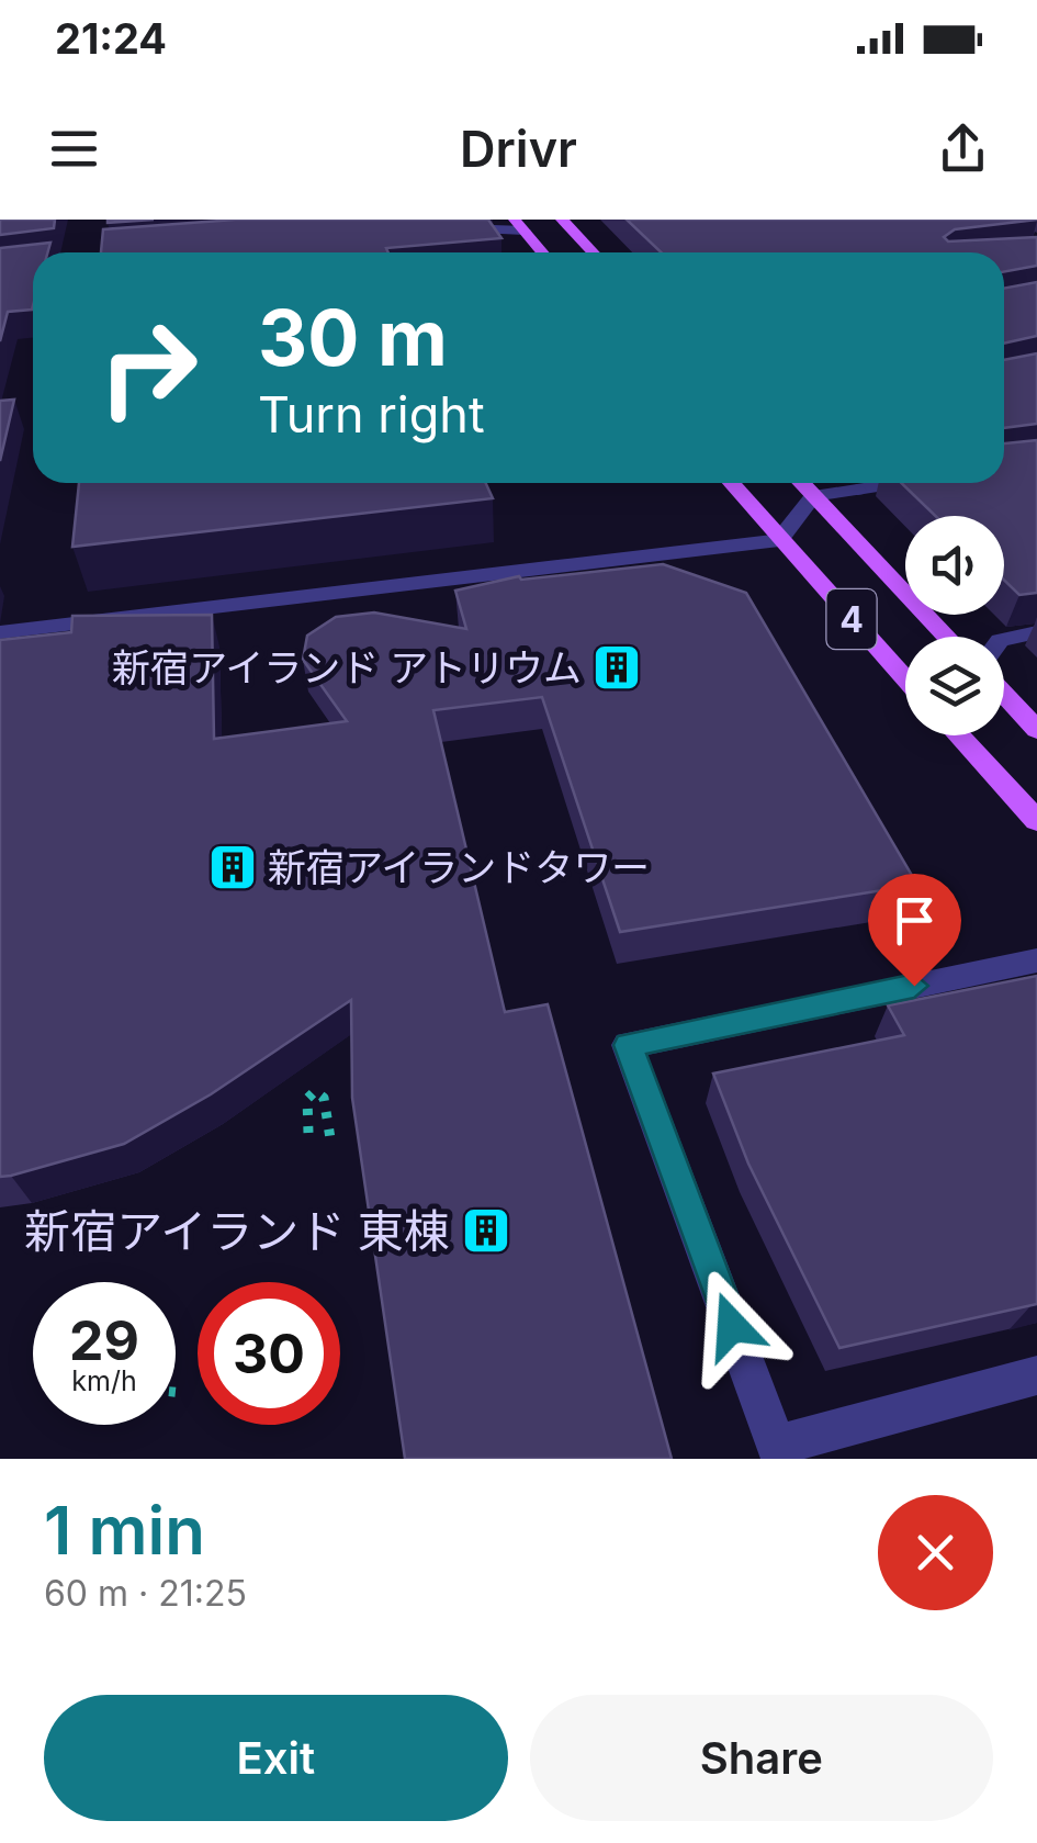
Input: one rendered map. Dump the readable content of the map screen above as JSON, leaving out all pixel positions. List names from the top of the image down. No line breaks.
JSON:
{"streets":{"main road":["4"]},"places":{"building":["新宿アイランド アトリウム","新宿アイランドタワー","新宿アイランド 東棟"]},"page":{"status":"21:24","header":"Drivr","turn":["30 m","Turn right"],"speed":"29 km/h","limit":"30","heading":["1 min","60 m · 21:25"],"buttons":["Exit","Share"]}}
